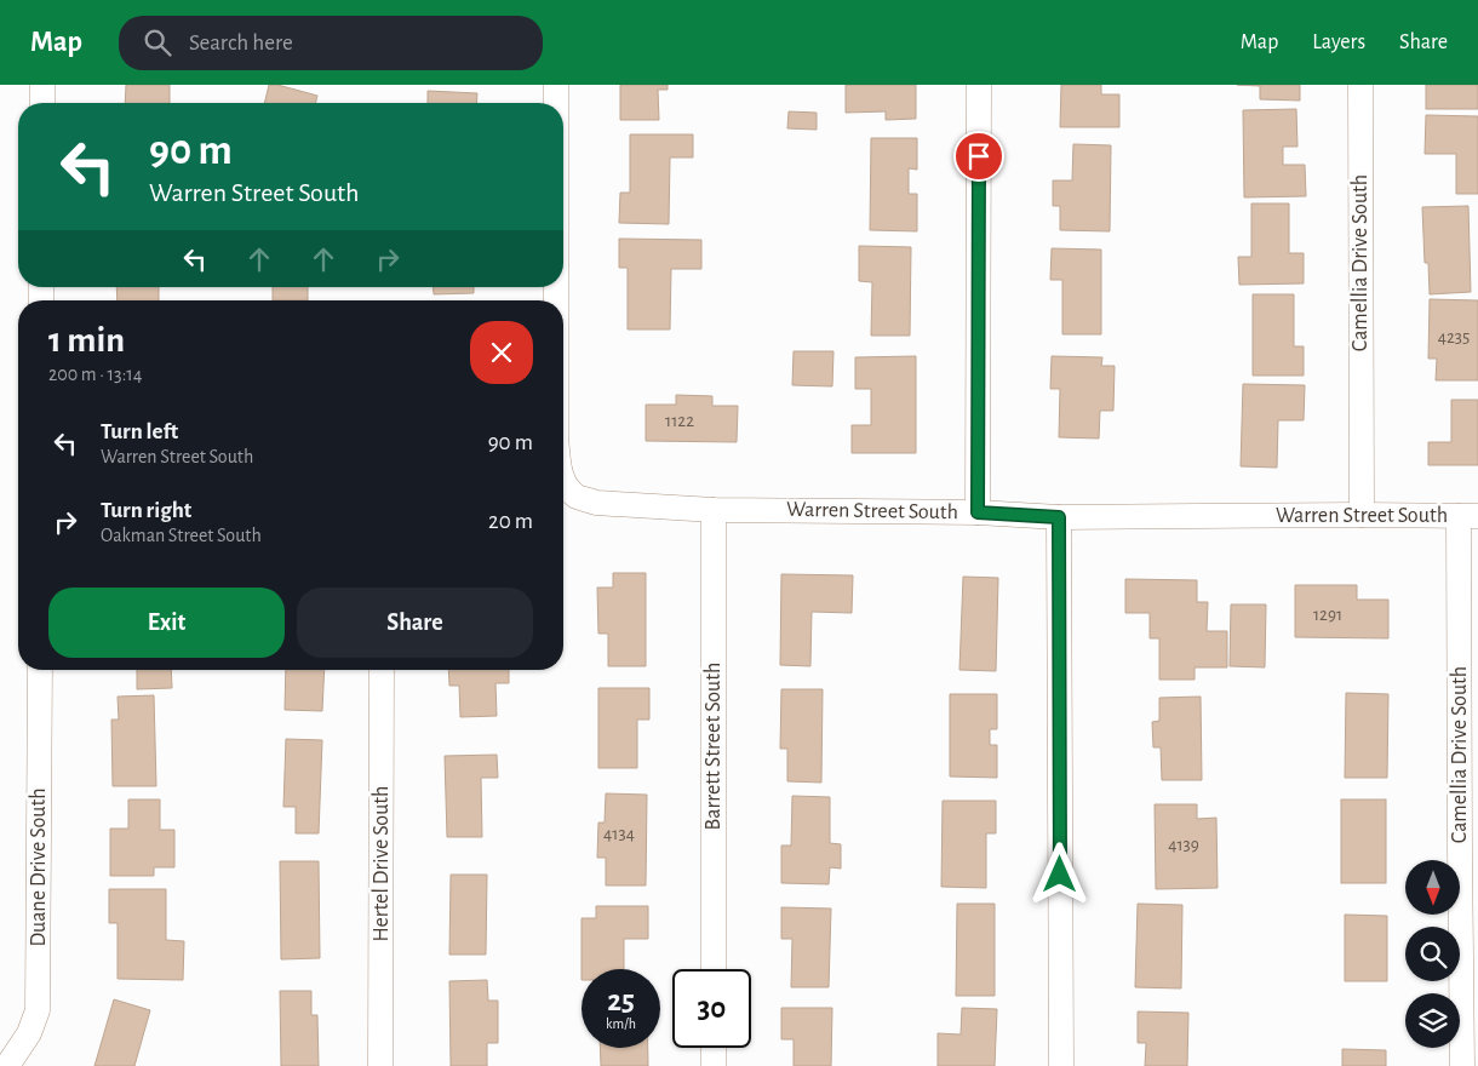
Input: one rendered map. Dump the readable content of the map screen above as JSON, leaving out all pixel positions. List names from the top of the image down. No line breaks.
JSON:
{"streets":{"street":["Camellia Drive South","Warren Street South","Barrett Street South","Hertel Drive South","Duane Drive South"]},"crossings":[["Camellia Drive South","Warren Street South"],["Warren Street South","Barrett Street South"]],"house_numbers":["4235","1122","1291","4134","4139"],"north":"bottom","page":{"header":"Map","search":"Search here","nav":["Map","Layers","Share"],"turn":["90 m","Warren Street South"],"heading":["1 min","200 m · 13:14"],"list":[{"name":"Turn left","note":"Warren Street South","value":"90 m"},{"name":"Turn right","note":"Oakman Street South","value":"20 m"}],"buttons":["Exit","Share"],"speed":"25 km/h","limit":"30"}}
